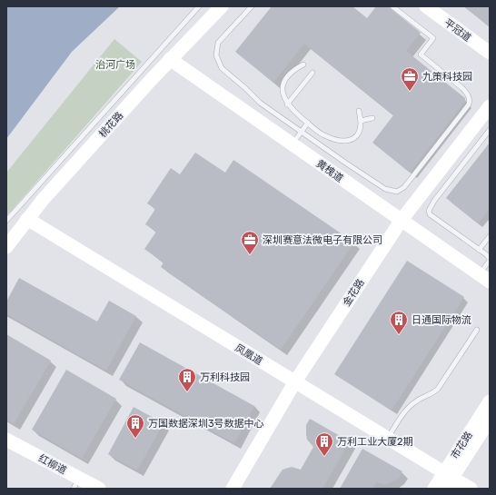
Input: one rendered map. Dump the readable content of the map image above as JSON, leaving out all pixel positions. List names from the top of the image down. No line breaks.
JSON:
{"streets":{"street":["平冠道","桃花路","黄槐道","金花路","凤凰道","市花路","红柳道"]},"crossings":[["桃花路","黄槐道"],["桃花路","凤凰道"],["黄槐道","金花路"],["金花路","凤凰道"],["凤凰道","市花路"]],"parks":["治河广场"],"places":{"office":["九策科技园","深圳赛意法微电子有限公司"],"building":["日通国际物流","万利科技园","万国数据深圳3号数据中心","万利工业大厦2期"]}}
